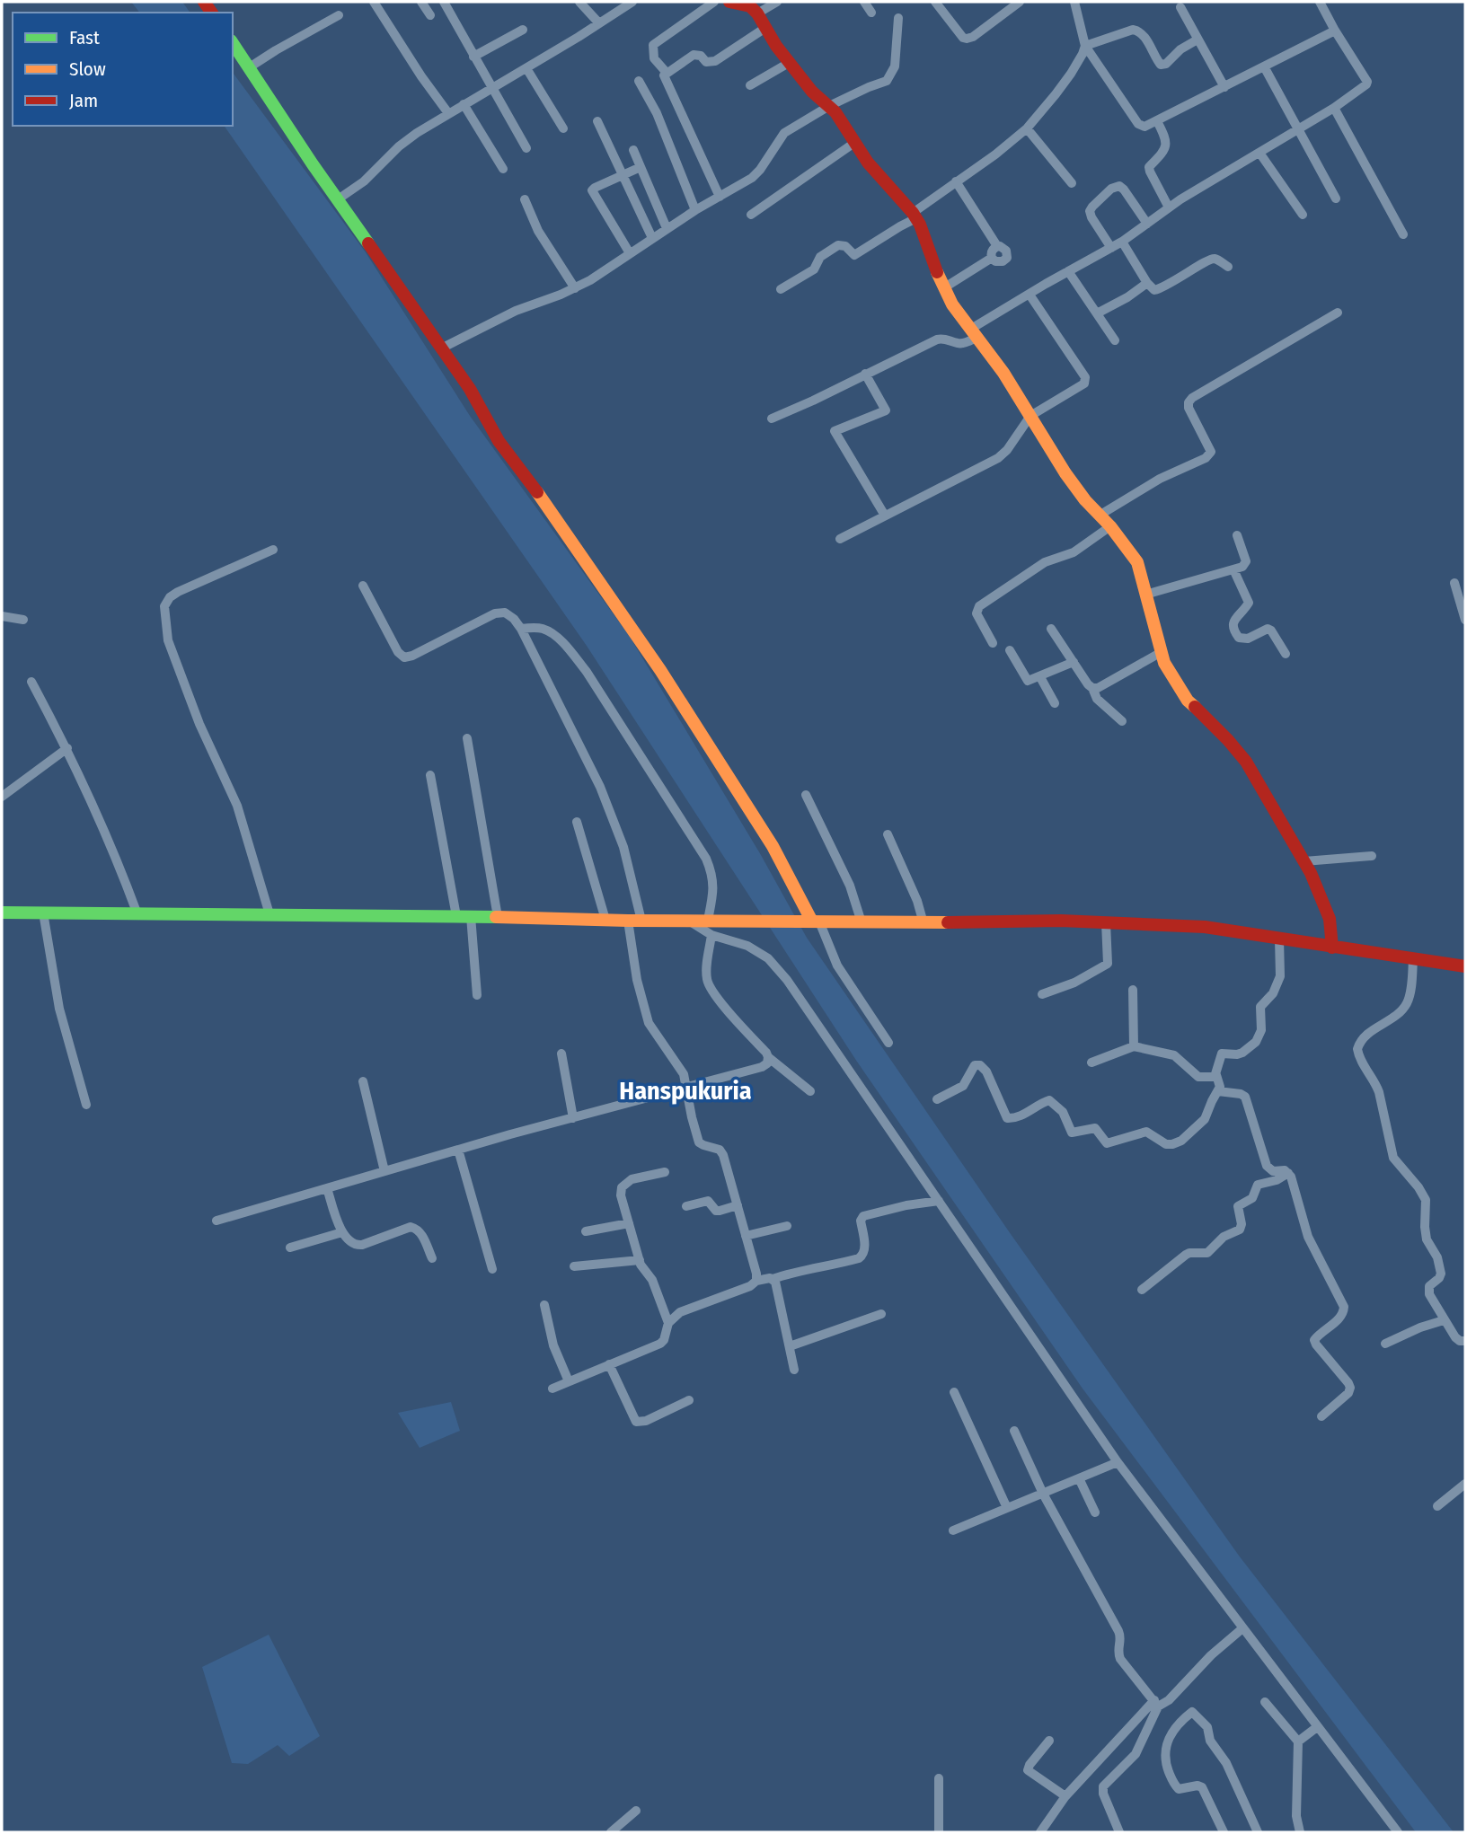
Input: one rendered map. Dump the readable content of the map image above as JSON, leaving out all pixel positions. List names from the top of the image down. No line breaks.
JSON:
{"districts":["Hanspukuria"],"legend":["Fast","Slow","Jam"]}
